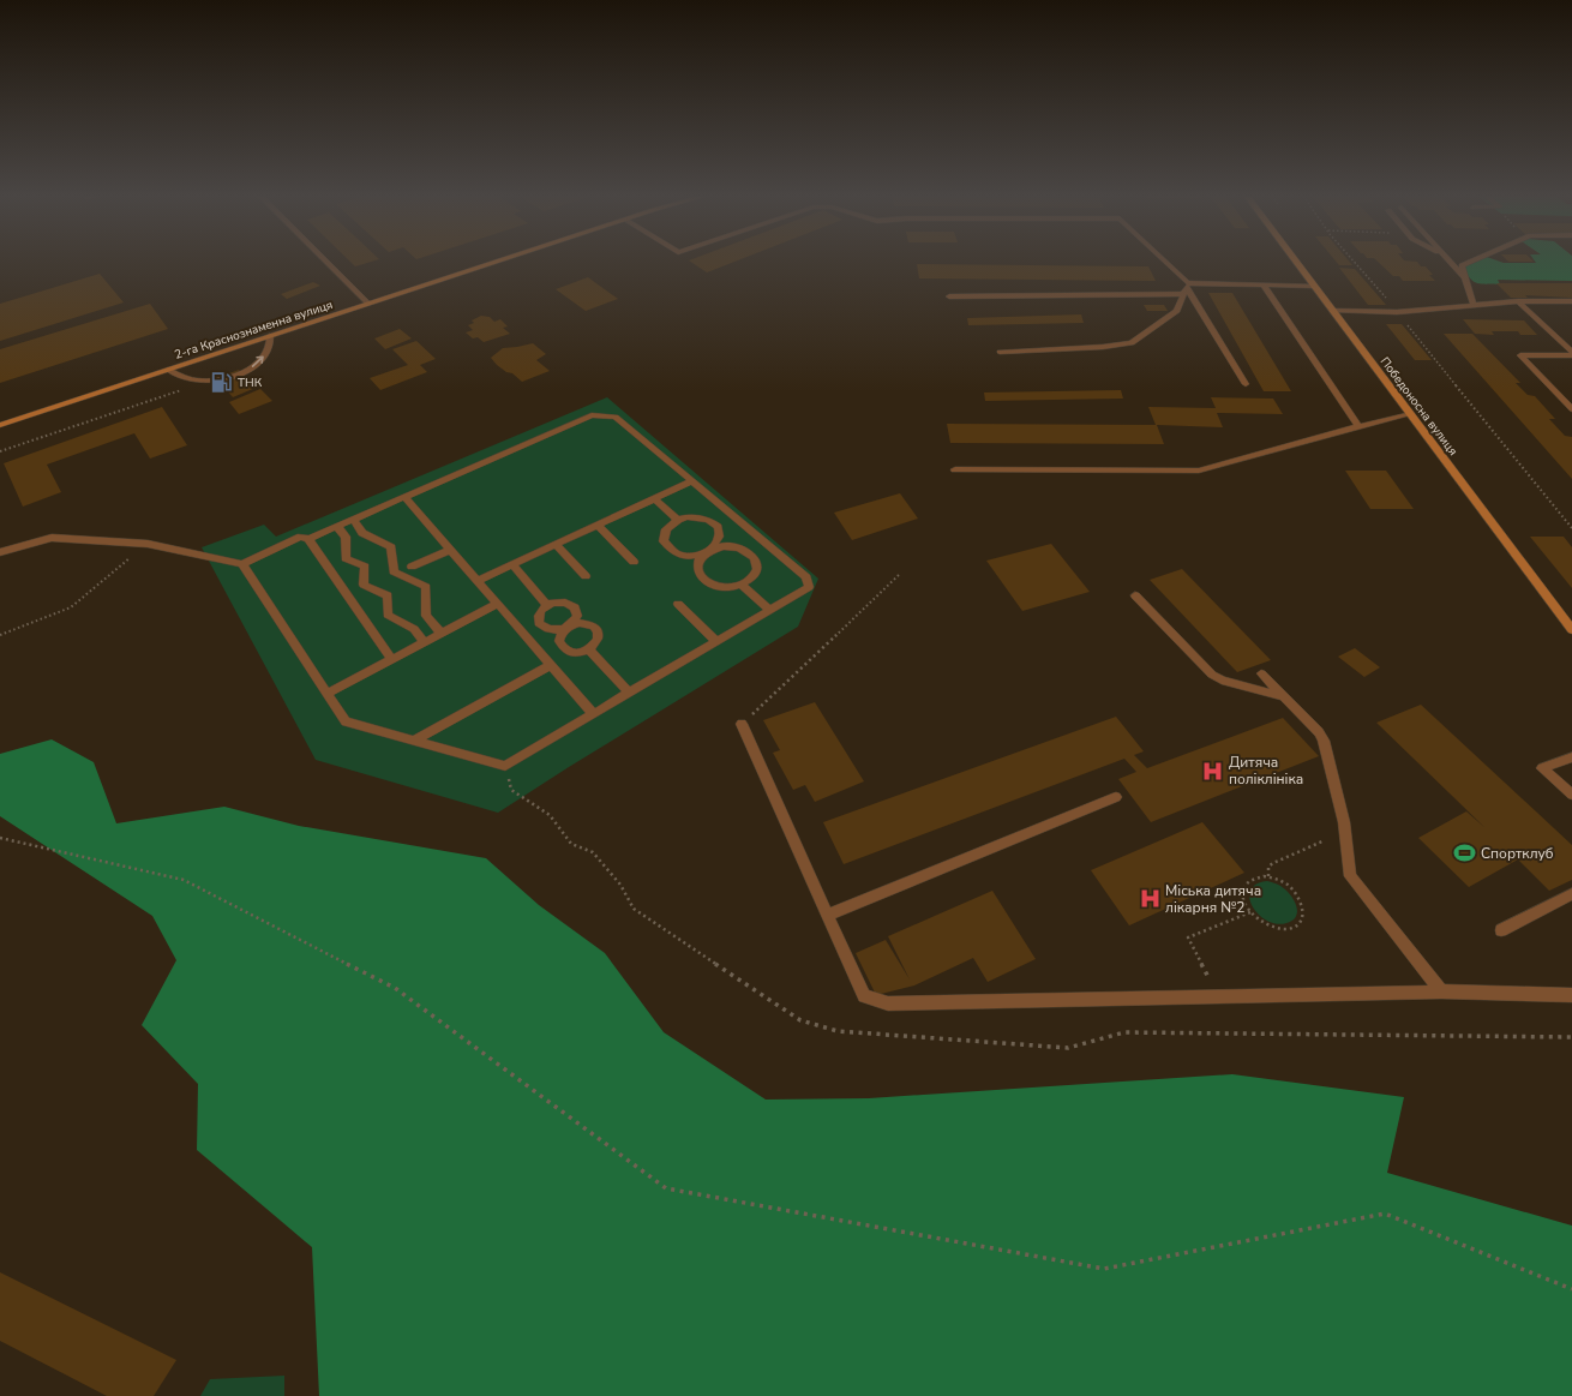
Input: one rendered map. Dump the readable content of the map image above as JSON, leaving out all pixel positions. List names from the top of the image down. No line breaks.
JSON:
{"streets":{"street":["2-га Краснознаменна вулиця","Победоносна вулиця"]},"places":{"fuel station":["ТНК"],"hospital":["Дитяча поліклініка","Міська дитяча лікарня №2"],"sports":["Спортклуб"]}}
